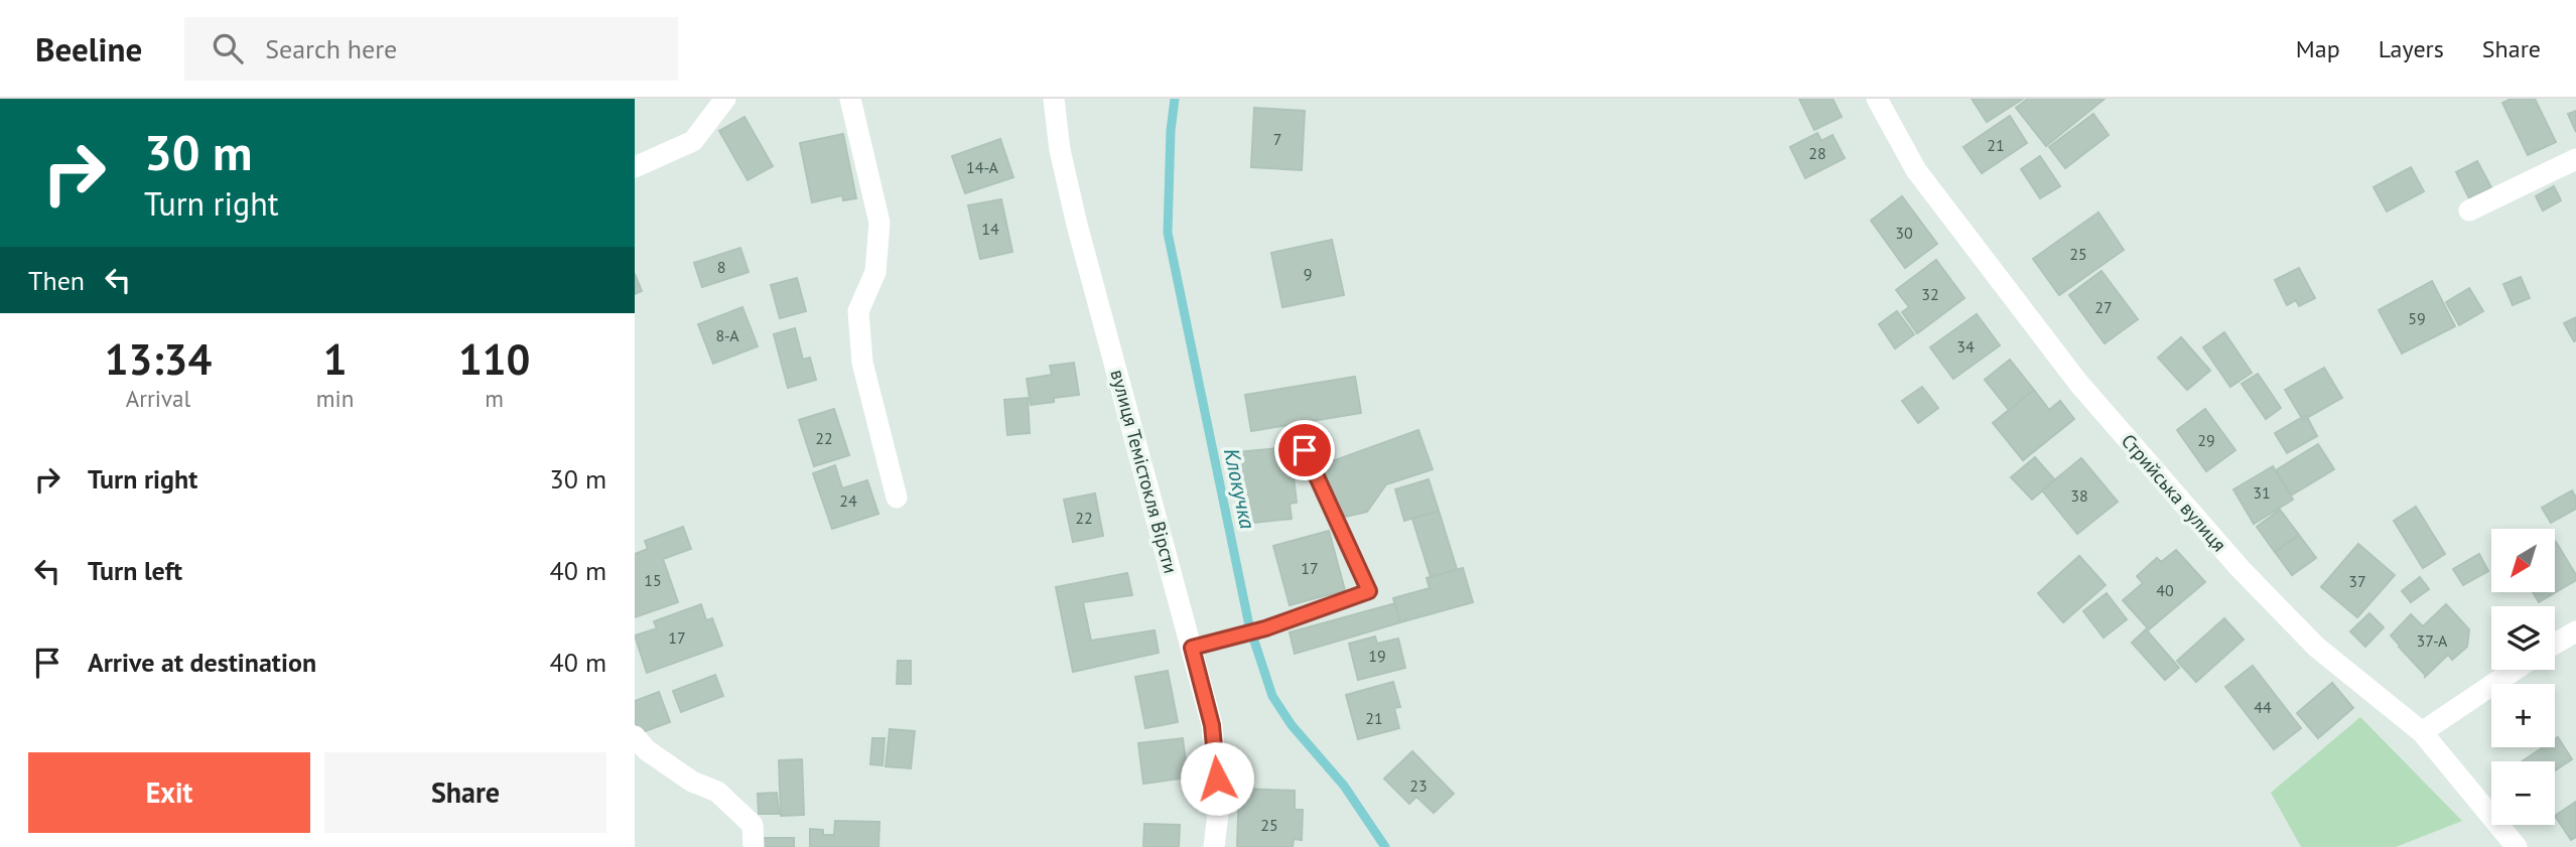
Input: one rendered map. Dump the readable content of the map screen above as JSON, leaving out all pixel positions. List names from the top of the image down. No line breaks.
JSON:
{"streets":{"street":["вулиця Темістокля Вірсти","Стрийська вулиця"]},"water":["Клокучка"],"house_numbers":["7","21","28","14-А","14","30","25","8","9","32","27","59","8-А","34","22","29","31","38","24","22","17","15","37","40","17","37-А","19","44","21","23","25"],"north":"bottom left","page":{"header":"Beeline","search":"Search here","nav":["Map","Layers","Share"],"turn":["30 m","Turn right"],"then":"Then","eta":["13:34","Arrival","1","min","110","m"],"list":[{"name":"Turn right","value":"30 m"},{"name":"Turn left","value":"40 m"},{"name":"Arrive at destination","value":"40 m"}],"map_buttons":["+","−"],"buttons":["Exit","Share"]}}
